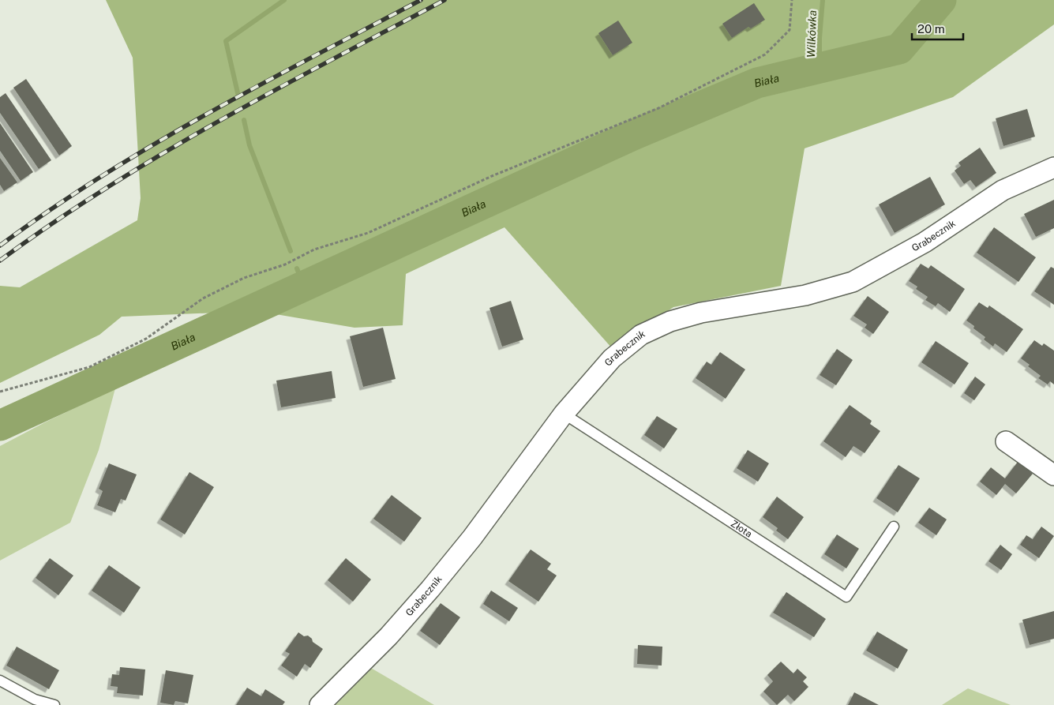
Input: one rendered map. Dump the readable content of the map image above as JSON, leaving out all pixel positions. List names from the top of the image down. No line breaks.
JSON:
{"streets":{"street":["Grabecznik"],"lane":["Złota"]},"crossings":[["Grabecznik","Złota"]],"water":["Wilkówka","Biała"],"scale_bar":"20 m"}
